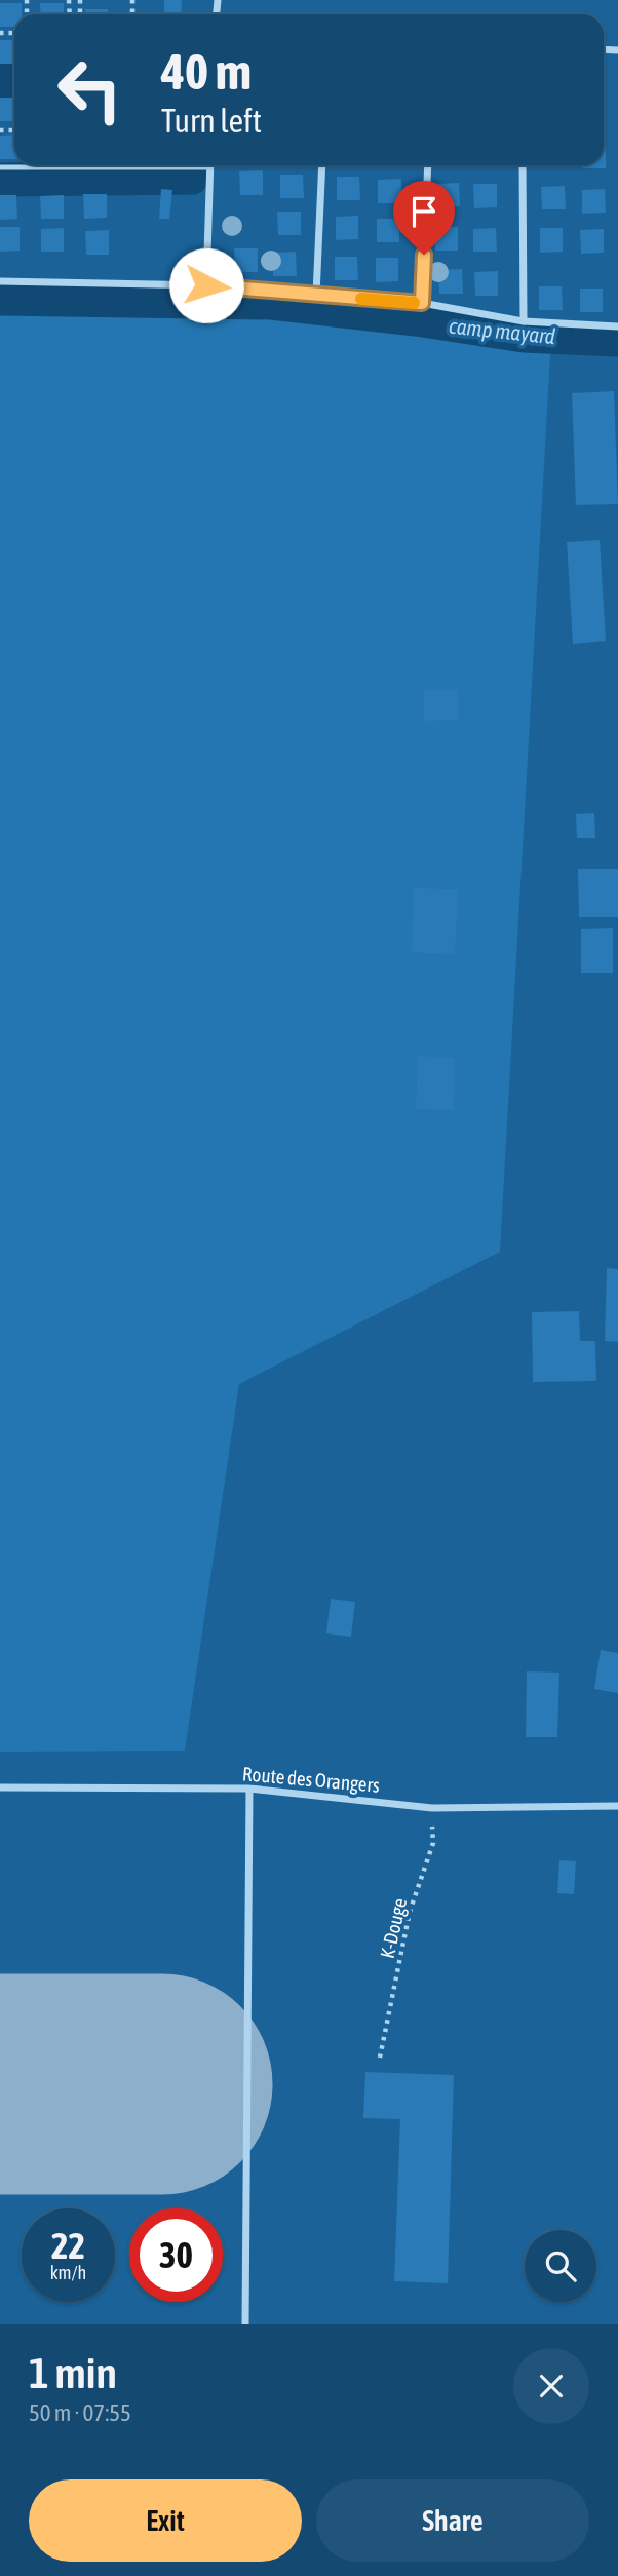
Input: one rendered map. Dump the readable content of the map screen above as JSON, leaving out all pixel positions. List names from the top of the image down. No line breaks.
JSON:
{"streets":{"street":["Route des Orangers"],"path":["K-Douge"]},"crossings":[["Route des Orangers","K-Douge"]],"water":["camp mayard"],"page":{"turn":["40 m","Turn left"],"speed":"22 km/h","limit":"30","heading":["1 min","50 m · 07:55"],"buttons":["Exit","Share"]}}
